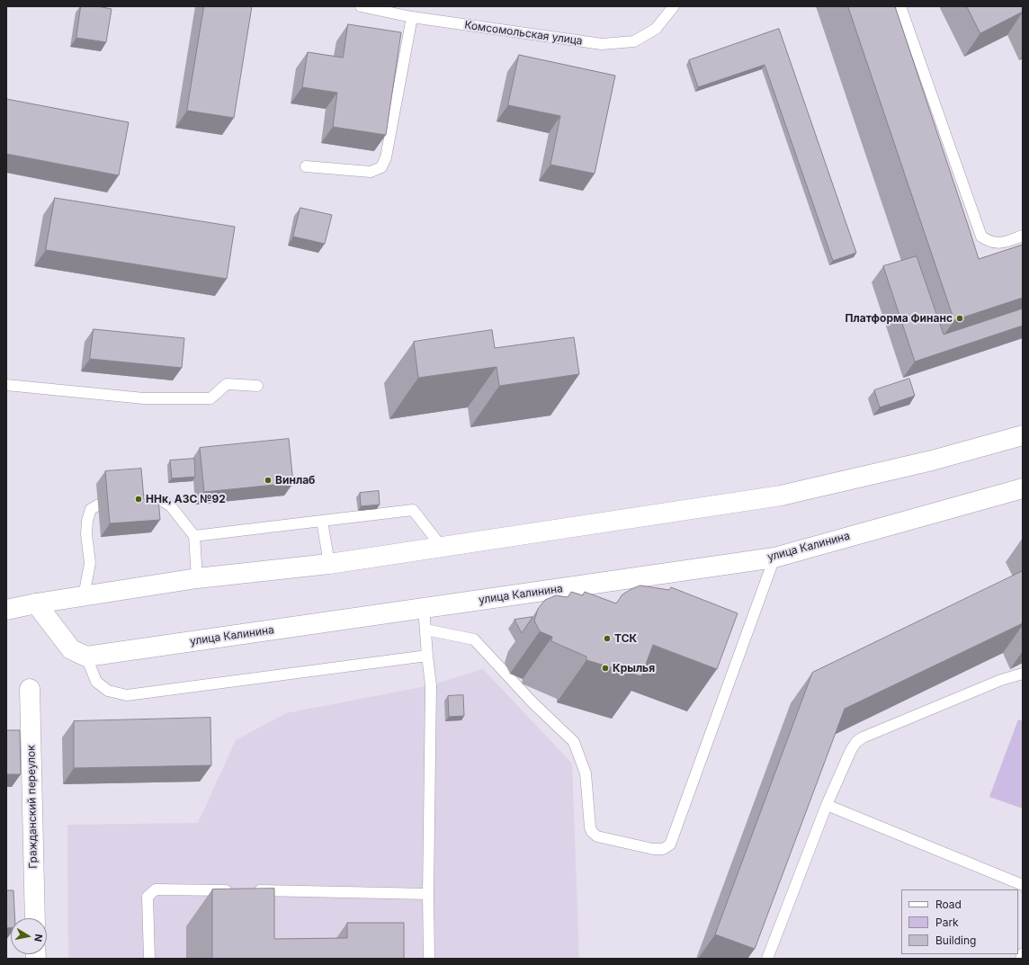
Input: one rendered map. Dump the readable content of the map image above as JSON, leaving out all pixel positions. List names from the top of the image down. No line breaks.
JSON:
{"streets":{"street":["улица Калинина","Гражданский переулок"],"lane":["Комсомольская улица"]},"places":["Платформа Финанс","Винлаб","ННк, АЗС №92","ТСК","Крылья"],"legend":["Road","Park","Building"],"north":"right"}
